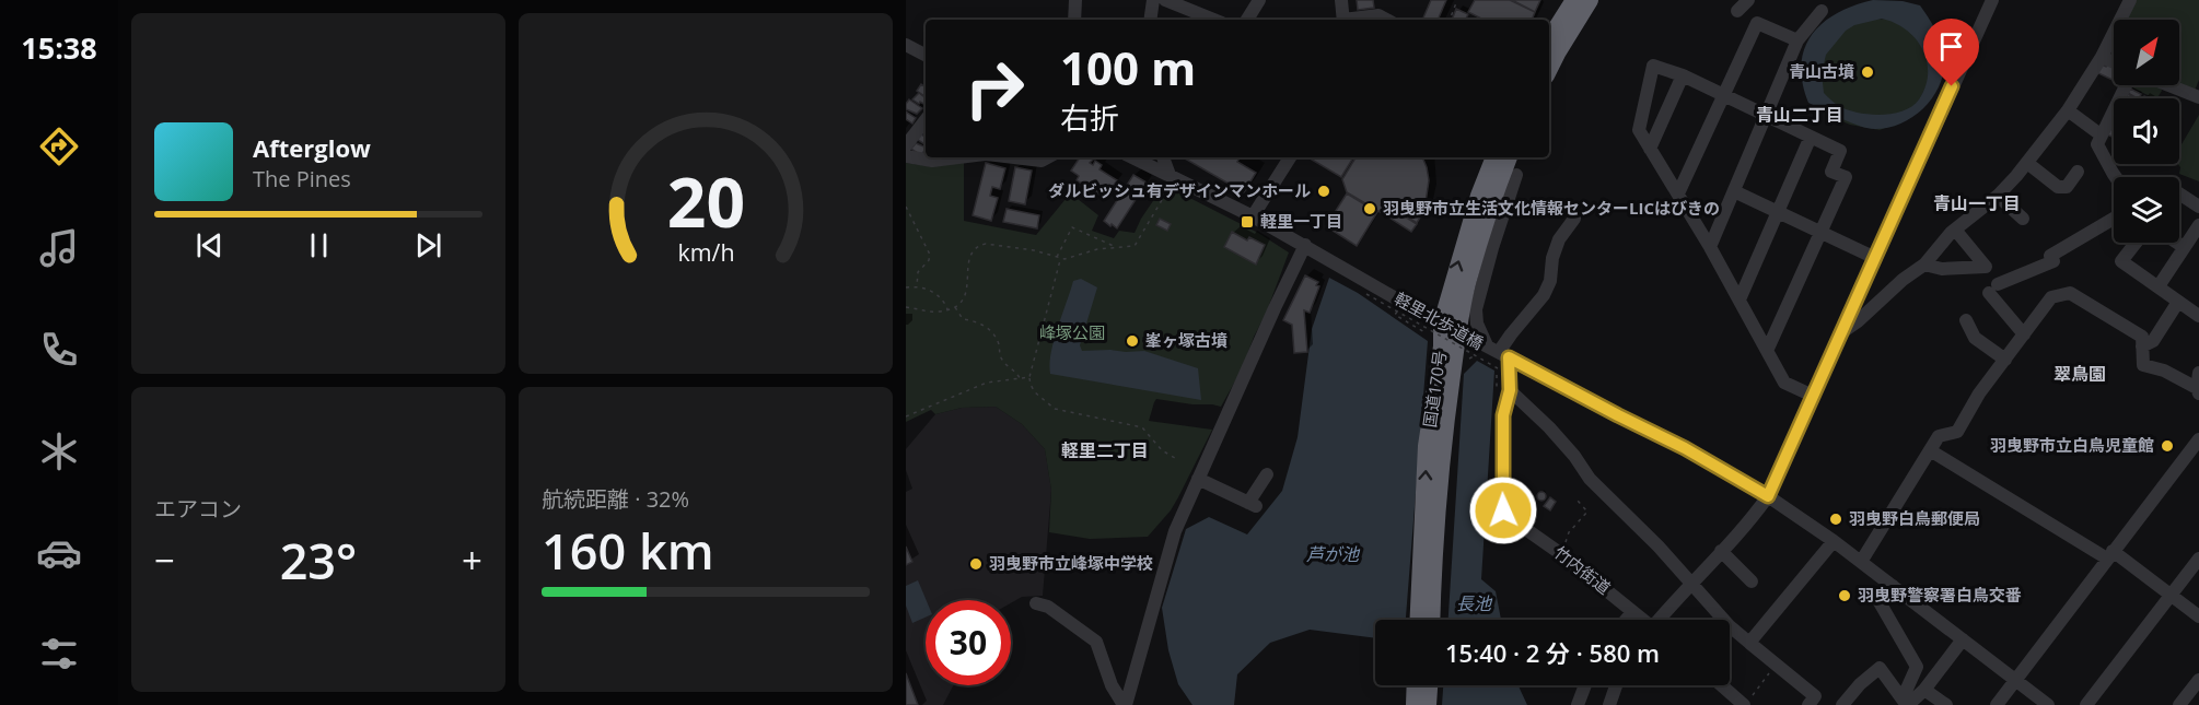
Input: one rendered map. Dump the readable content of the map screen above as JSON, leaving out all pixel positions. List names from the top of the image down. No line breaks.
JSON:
{"streets":{"highway":["国道170号"],"street":["竹内街道"],"path":["軽里北歩道橋"]},"crossings":[["軽里北歩道橋","竹内街道"]],"districts":["青山二丁目","青山一丁目","翠鳥園","軽里二丁目"],"water":["芦が池","長池"],"parks":["峰塚公園"],"places":{"other":["青山古墳","ダルビッシュ有デザインマンホール","羽曳野市立生活文化情報センターLICはびきの","峯ヶ塚古墳","羽曳野市立白鳥児童館","羽曳野白鳥郵便局","羽曳野市立峰塚中学校","羽曳野警察署白鳥交番"],"transit":["軽里一丁目"]},"north":"top right","page":{"tabs":"15:38","turn":["100 m","右折"],"song":["Afterglow","The Pines"],"tile":["エアコン",["航続距離 · 32%","160 km"]],"heat":["−","23°","+"],"limit":"30","trip":"15:40 · 2 分 · 580 m","gauge":["20","km/h"]}}
